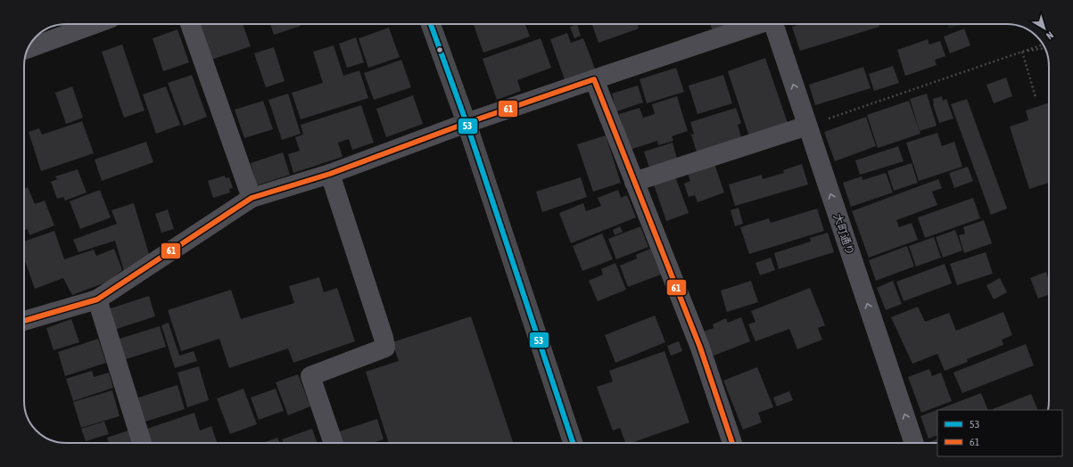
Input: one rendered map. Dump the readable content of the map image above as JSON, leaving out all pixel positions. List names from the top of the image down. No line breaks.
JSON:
{"streets":{"street":["大町通り"]},"lines":["transit line 53","transit line 61"],"legend":["53","61"],"north":"bottom right"}
